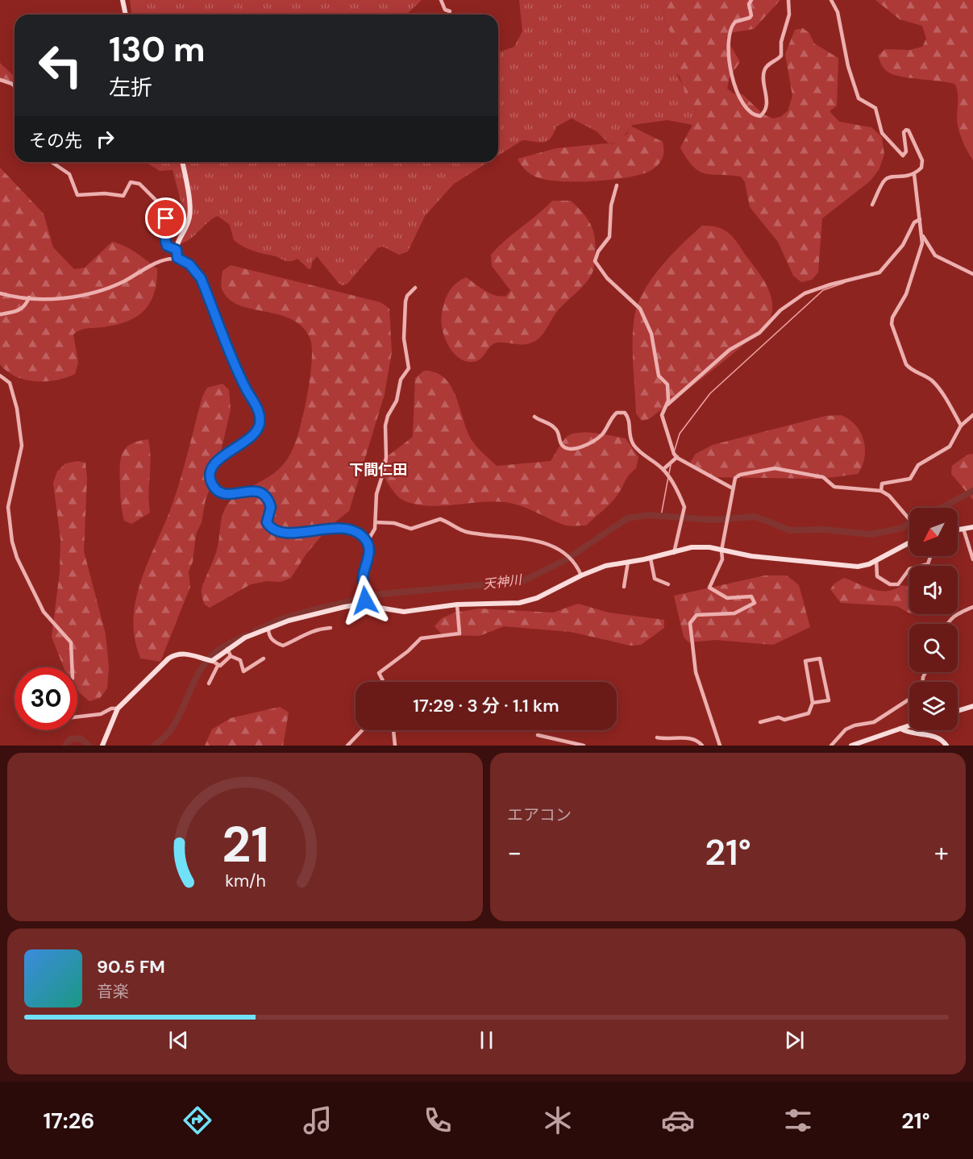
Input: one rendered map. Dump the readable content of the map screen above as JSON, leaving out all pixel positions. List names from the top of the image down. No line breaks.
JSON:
{"districts":["下間仁田"],"water":["天神川"],"north":"bottom left","page":{"turn":["130 m","左折"],"then":"その先","limit":"30","trip":"17:29 · 3 分 · 1.1 km","tile":"エアコン","heat":["−","21°","+"],"song":["90.5 FM","音楽"],"tabs":["17:26","21°"],"gauge":["21","km/h"]}}
